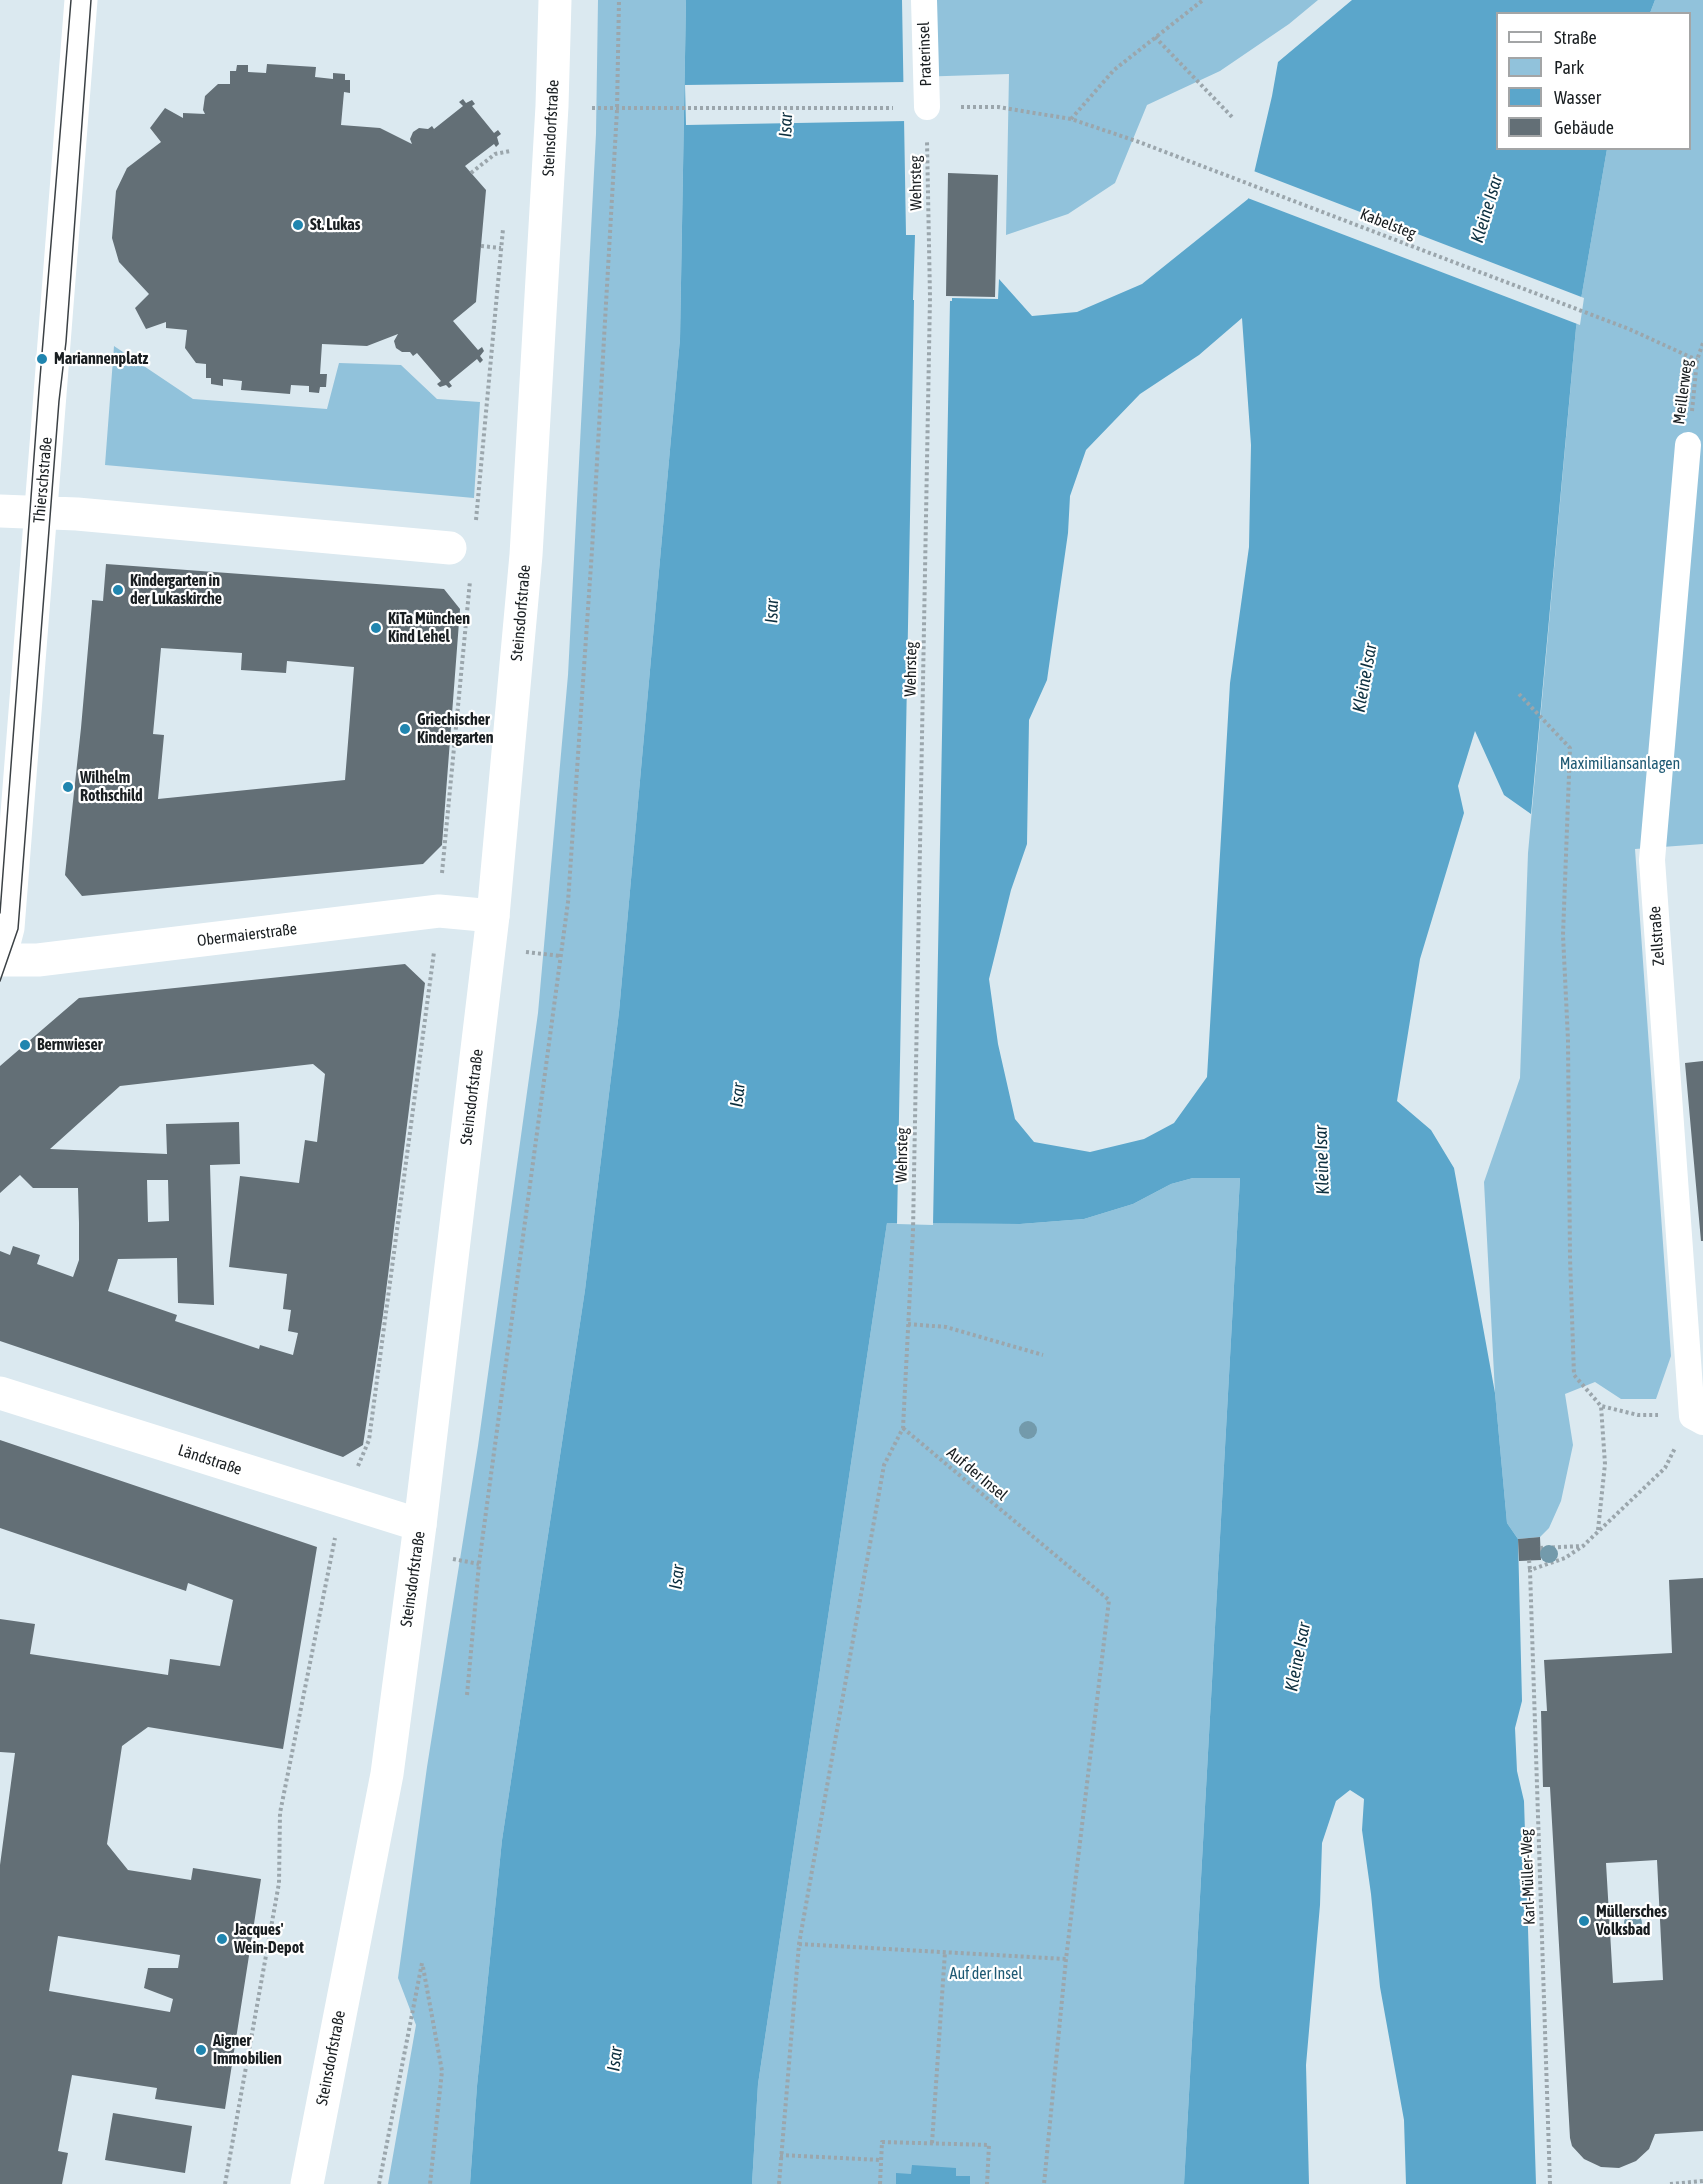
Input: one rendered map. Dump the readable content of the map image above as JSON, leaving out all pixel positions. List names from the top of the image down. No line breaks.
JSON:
{"streets":{"street":["Steinsdorfstraße","Thierschstraße","Obermaierstraße","Ländstraße"],"lane":["Praterinsel","Zellstraße"],"path":["Wehrsteg","Kabelsteg","Meillerweg","Auf der Insel","Karl-Müller-Weg"]},"crossings":[["Praterinsel","Wehrsteg"],["Praterinsel","Kabelsteg"],["Steinsdorfstraße","Obermaierstraße"],["Steinsdorfstraße","Ländstraße"],["Wehrsteg","Kabelsteg"],["Kabelsteg","Meillerweg"],["Meillerweg","Zellstraße"],["Thierschstraße","Obermaierstraße"]],"water":["Isar","Kleine Isar"],"parks":["Maximiliansanlagen","Auf der Insel"],"places":["St. Lukas","Mariannenplatz","Kindergarten in der Lukaskirche","KiTa München Kind Lehel","Griechischer Kindergarten","Wilhelm Rothschild","Bernwieser","Müllersches Volksbad","Jacques' Wein-Depot","Aigner Immobilien"],"legend":["Straße","Park","Wasser","Gebäude"]}
